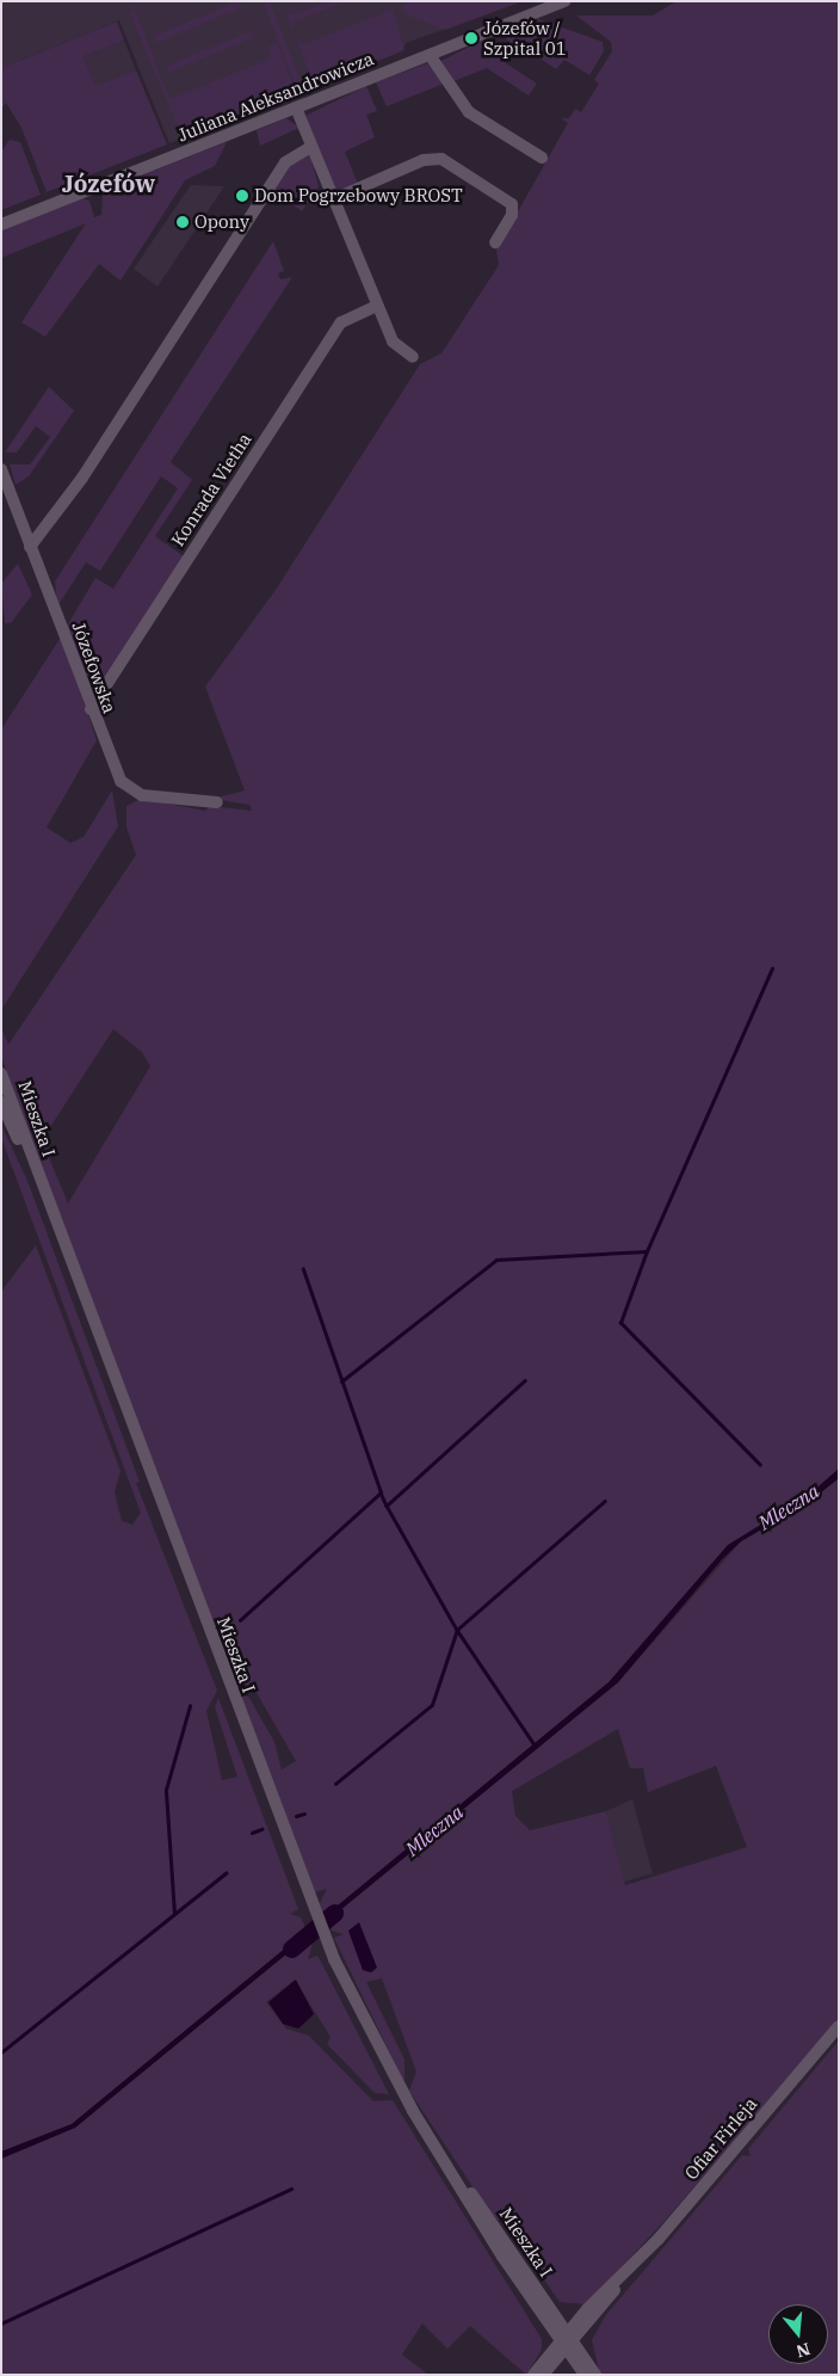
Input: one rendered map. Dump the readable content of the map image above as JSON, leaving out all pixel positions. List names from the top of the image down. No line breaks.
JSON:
{"streets":{"street":["Juliana Aleksandrowicza","Konrada Vietha","Józefowska","Mieszka I","Ofiar Firleja"]},"crossings":[["Konrada Vietha","Józefowska"],["Mieszka I","Ofiar Firleja"]],"districts":["Józefów"],"water":["Mleczna"],"places":["Józefów / Szpital 01","Dom Pogrzebowy BROST","Opony"],"north":"bottom"}
